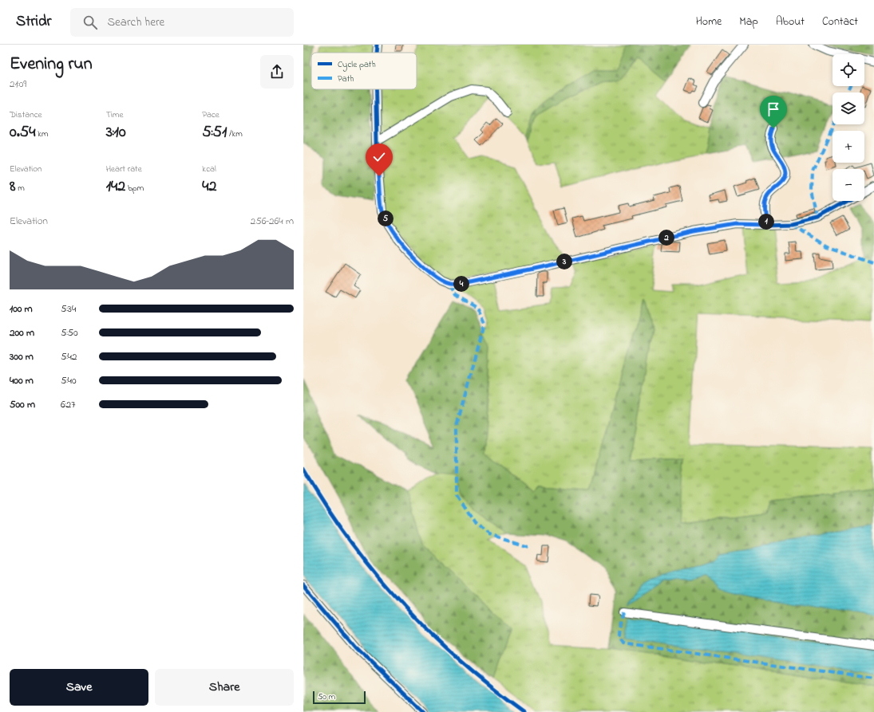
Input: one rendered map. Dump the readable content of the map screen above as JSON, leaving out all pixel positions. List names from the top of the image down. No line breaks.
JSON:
{"legend":["Cycle path","Path"],"scale_bar":"50 m","page":{"header":"Stridr","search":"Search here","nav":["Home","Map","About","Contact"],"heading":["Evening run","21:09"],"map_buttons":["+","−"],"stats":[["Distance","0.54 km"],["Time","3:10"],["Pace","5:51 /km"],["Elevation","8 m"],["Heart rate","142 bpm"],["kcal","42"]],"chart":["Elevation","256–264 m"],"pins":["5","1","2","3","4"],"list":[{"name":"100 m","note":"5:34"},{"name":"200 m","note":"5:50"},{"name":"300 m","note":"5:42"},{"name":"400 m","note":"5:40"},{"name":"500 m","note":"6:27"}],"buttons":["Save","Share"],"scale":"50 m"}}
